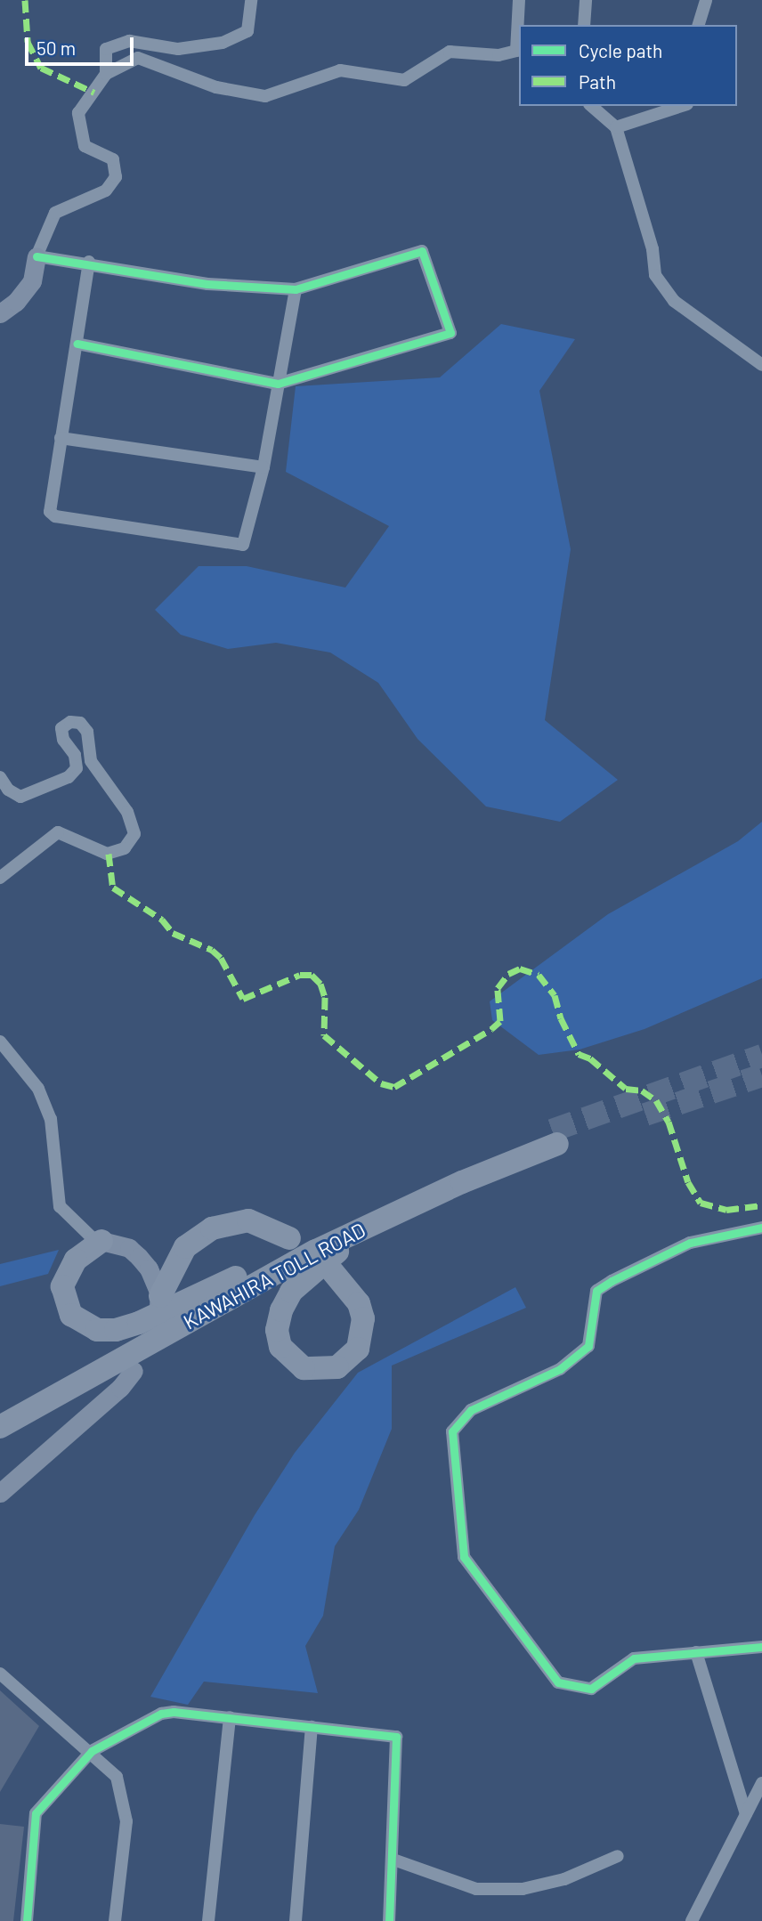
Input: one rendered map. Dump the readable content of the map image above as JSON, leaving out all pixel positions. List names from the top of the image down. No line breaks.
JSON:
{"streets":{"highway":["KAWAHIRA TOLL ROAD"]},"legend":["Cycle path","Path"],"scale_bar":"50 m"}
